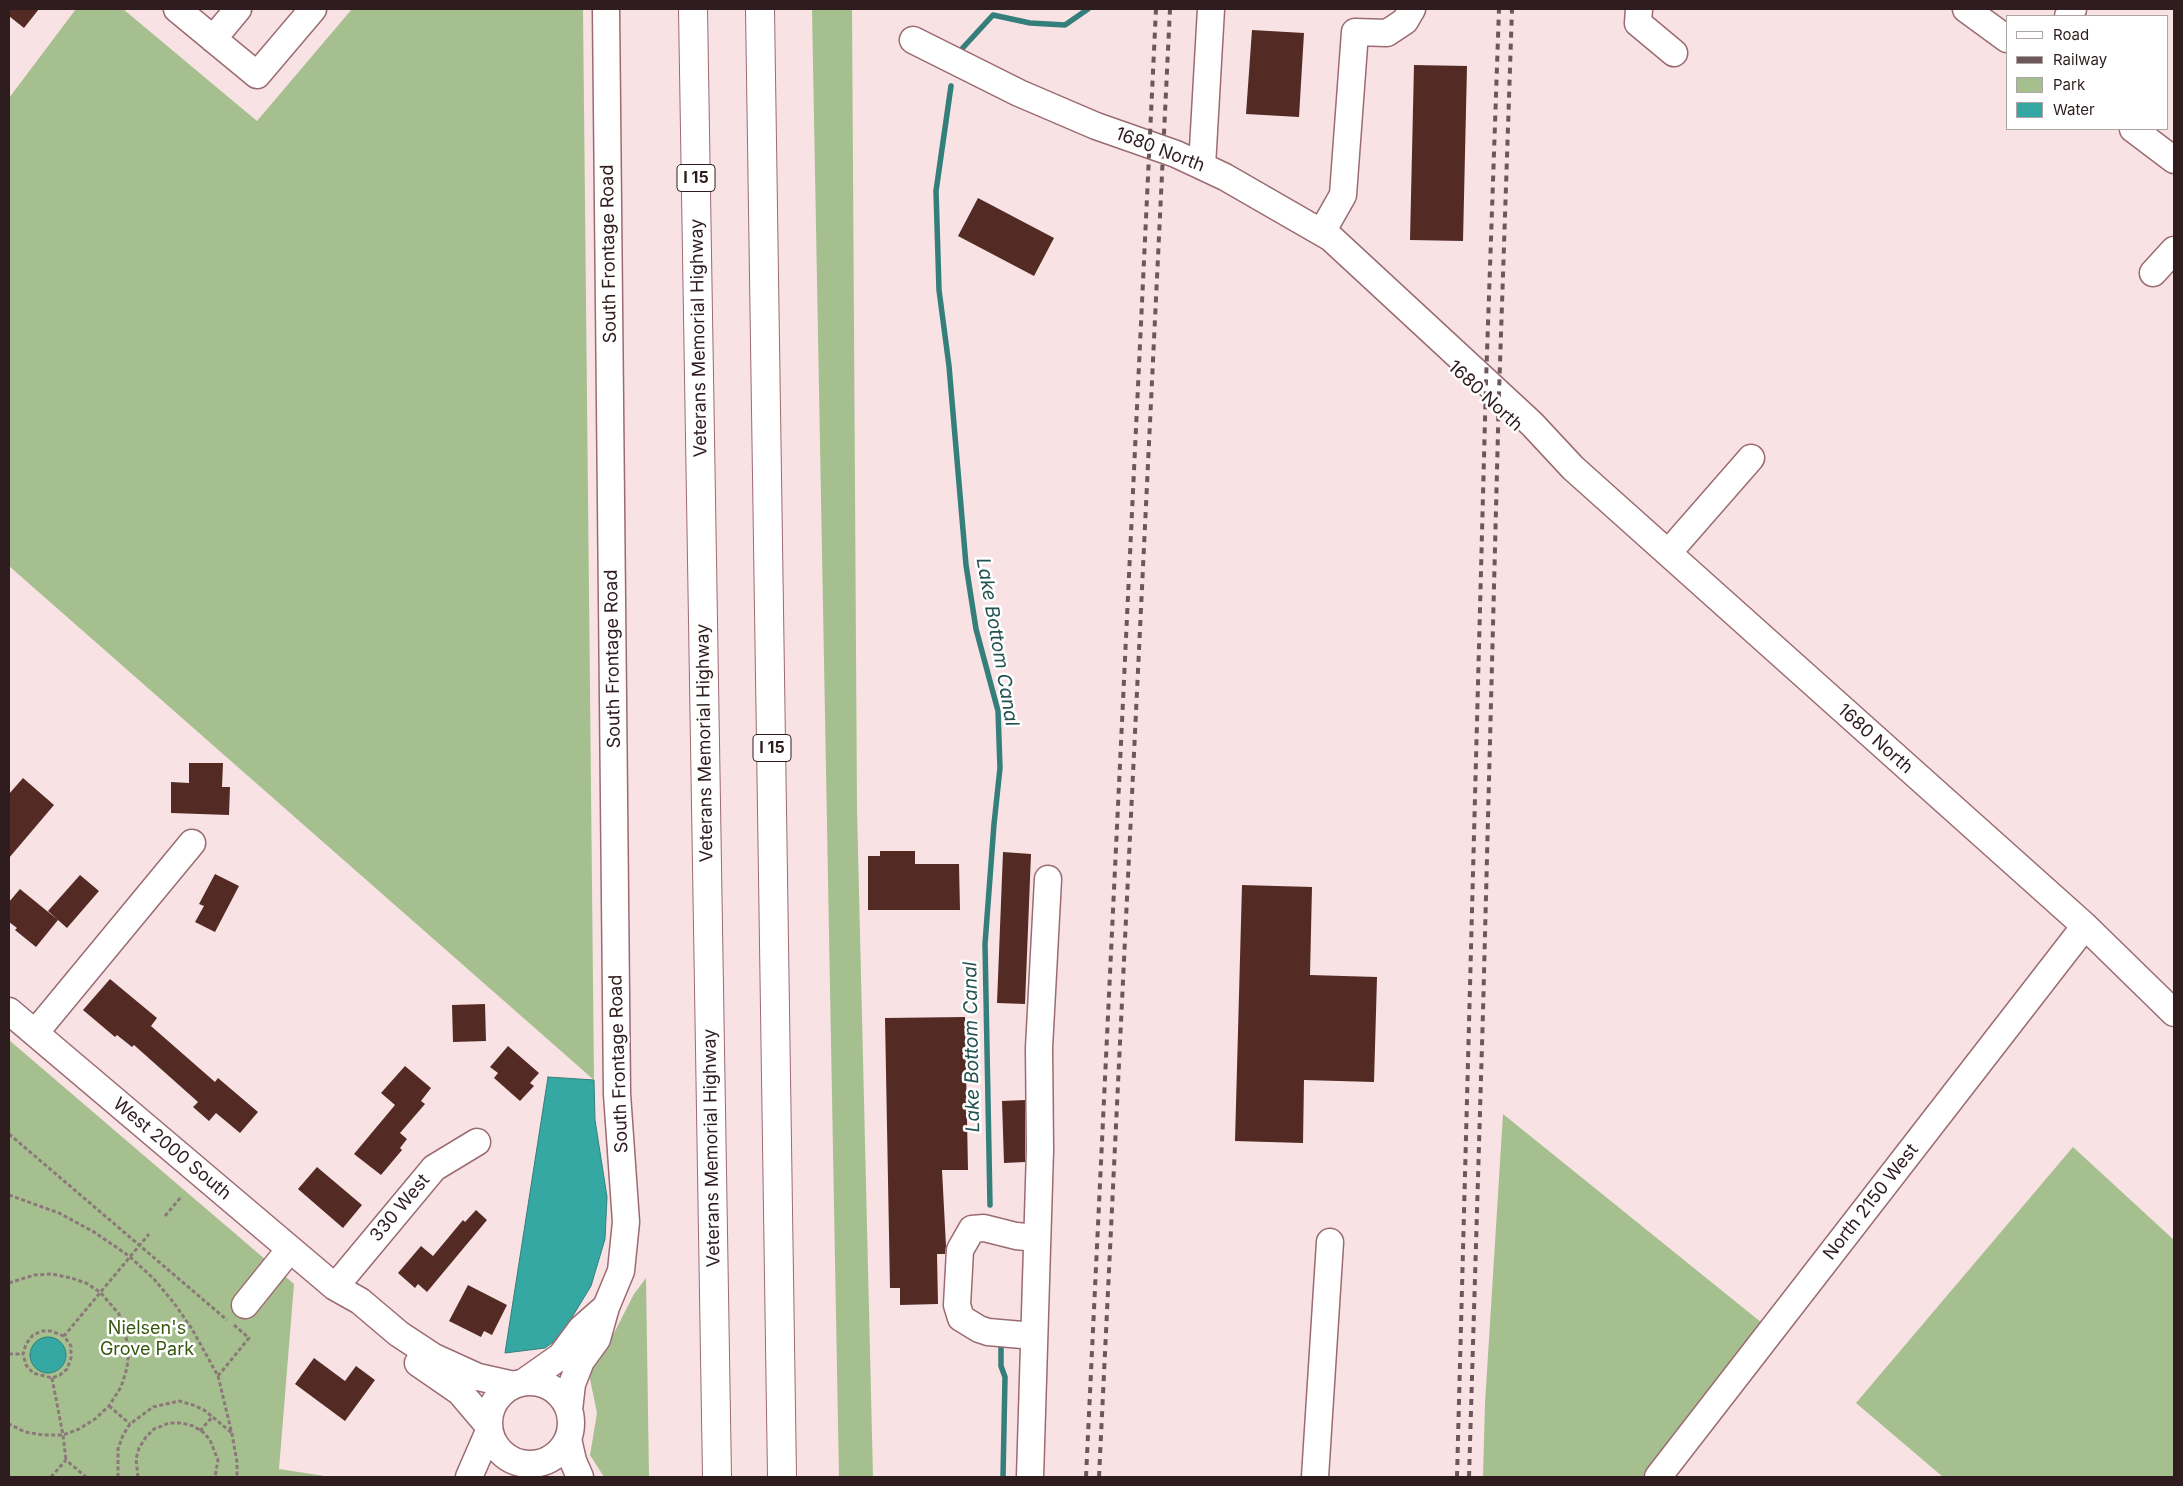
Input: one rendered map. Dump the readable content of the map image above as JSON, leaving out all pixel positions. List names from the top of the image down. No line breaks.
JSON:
{"streets":{"highway":["I 15","Veterans Memorial Highway"],"street":["1680 North","South Frontage Road","West 2000 South","North 2150 West","330 West"]},"crossings":[["1680 North","North 2150 West"],["South Frontage Road","West 2000 South"],["West 2000 South","330 West"]],"water":["Lake Bottom Canal"],"parks":["Nielsen's Grove Park"],"legend":["Road","Railway","Park","Water"]}
